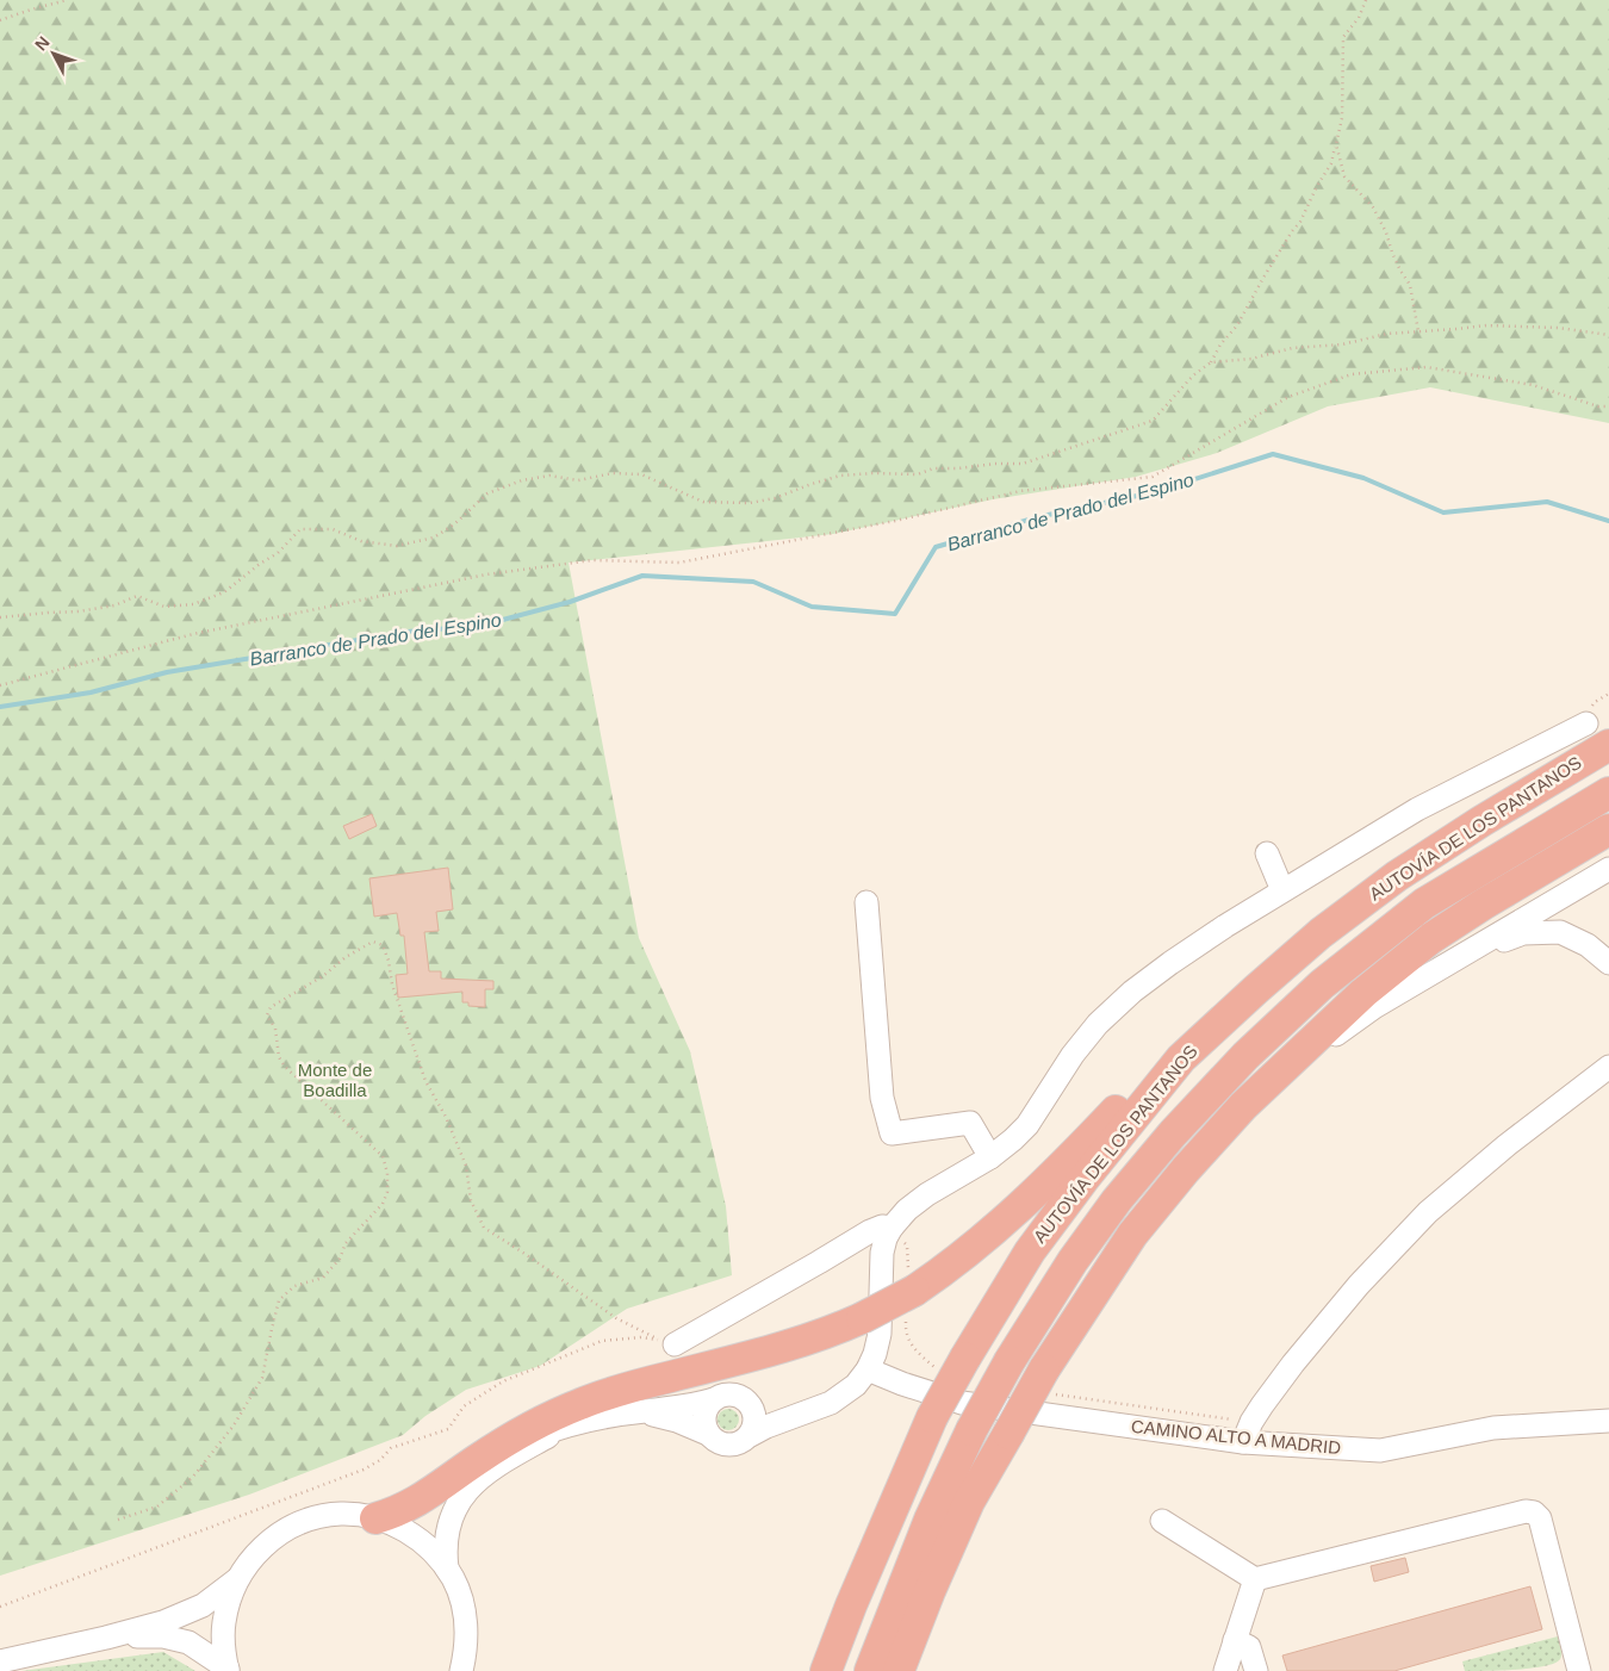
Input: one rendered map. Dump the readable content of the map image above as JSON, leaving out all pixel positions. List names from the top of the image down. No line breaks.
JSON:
{"streets":{"highway":["AUTOVÍA DE LOS PANTANOS"],"street":["CAMINO ALTO A MADRID"]},"water":["Barranco de Prado del Espino"],"parks":["Monte de Boadilla"],"north":"top left"}
